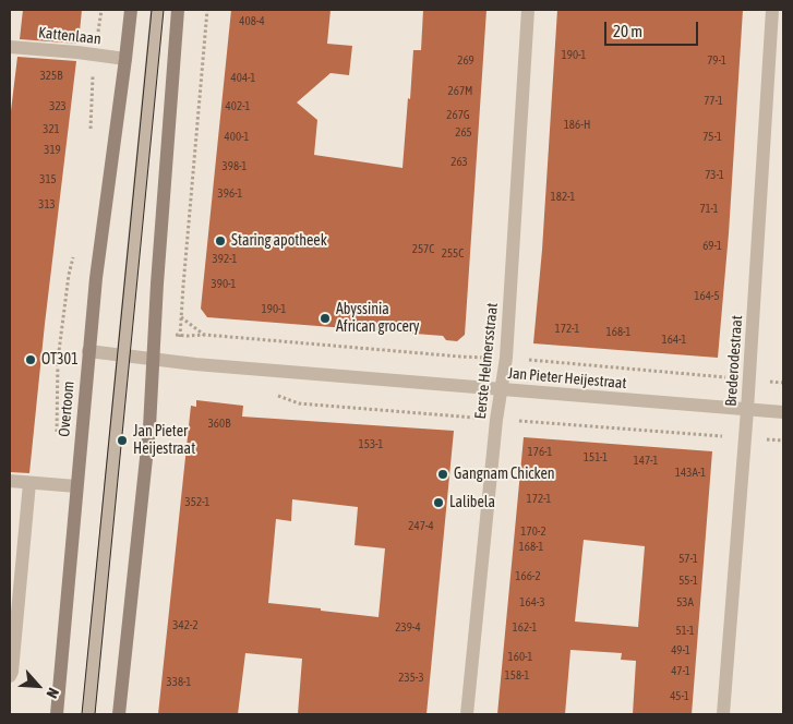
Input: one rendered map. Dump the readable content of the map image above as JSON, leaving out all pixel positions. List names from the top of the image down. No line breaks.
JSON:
{"streets":{"main road":["Overtoom"],"street":["Kattenlaan","Eerste Helmersstraat","Brederodestraat","Jan Pieter Heijestraat"]},"crossings":[["Kattenlaan","Overtoom"],["Eerste Helmersstraat","Jan Pieter Heijestraat"],["Brederodestraat","Jan Pieter Heijestraat"],["Jan Pieter Heijestraat","Overtoom"]],"places":["Staring apotheek","Abyssinia African grocery","OT301","Jan Pieter Heijestraat","Gangnam Chicken","Lalibela"],"house_numbers":["408-4","190-1","269","79-1","325B","404-1","267M","77-1","323","402-1","267G","186-H","321","265","400-1","75-1","319","263","398-1","73-1","315","396-1","182-1","313","71-1","69-1","257C","255C","392-1","390-1","164-5","190-1","172-1","168-1","164-1","360B","153-1","176-1","151-1","147-1","143A-1","172-1","352-1","247-4","170-2","168-1","57-1","166-2","55-1","164-3","53A","342-2","239-4","162-1","51-1","49-1","160-1","47-1","158-1","235-3","338-1","45-1"],"scale_bar":"20 m","north":"bottom right"}
